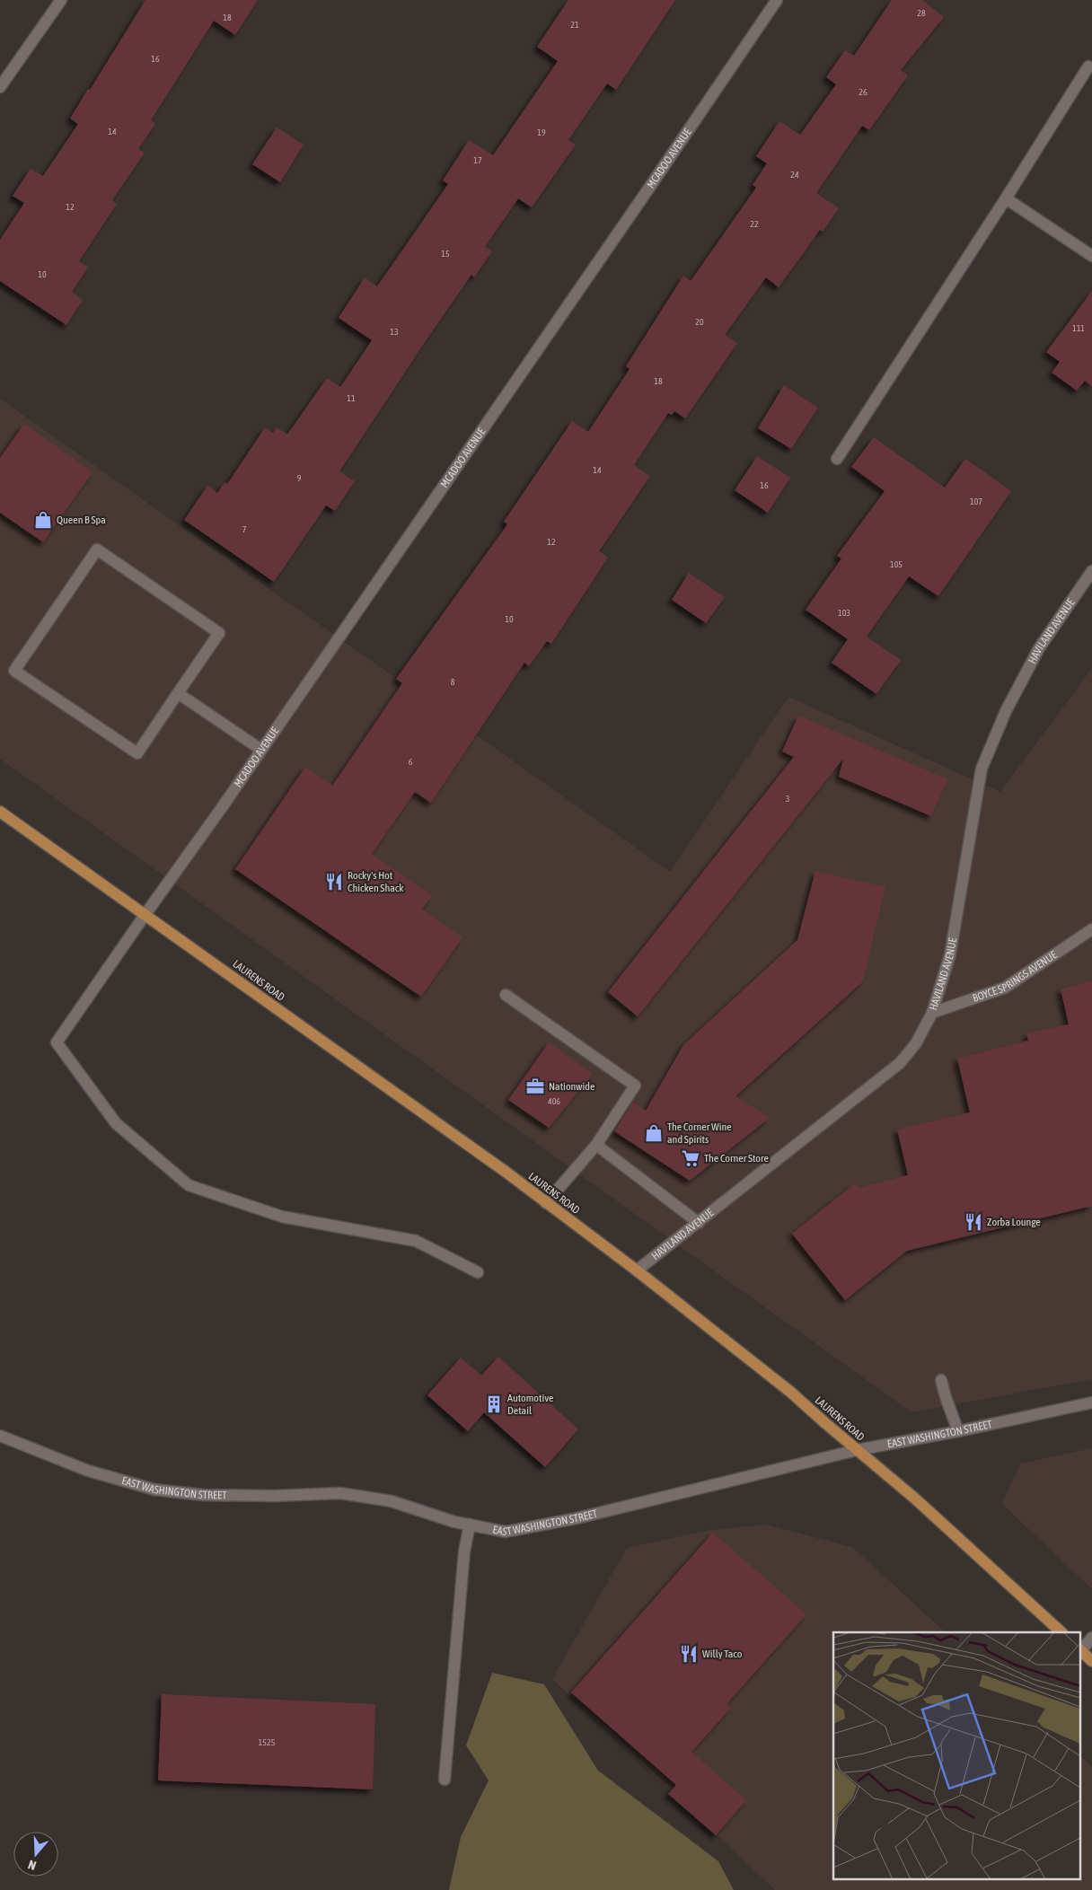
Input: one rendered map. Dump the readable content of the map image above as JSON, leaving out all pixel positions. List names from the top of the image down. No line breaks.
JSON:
{"streets":{"main road":["LAURENS ROAD"],"street":["MCADOO AVENUE","HAVILAND AVENUE","BOYCE SPRINGS AVENUE","EAST WASHINGTON STREET"]},"crossings":[["MCADOO AVENUE","LAURENS ROAD"],["HAVILAND AVENUE","BOYCE SPRINGS AVENUE"],["HAVILAND AVENUE","LAURENS ROAD"],["LAURENS ROAD","EAST WASHINGTON STREET"]],"places":{"shop":["Queen B Spa","The Corner Wine and Spirits"],"restaurant":["Rocky's Hot Chicken Shack","Zorba Lounge","Willy Taco"],"office":["Nationwide"],"supermarket":["The Corner Store"],"building":["Automotive Detail"]},"house_numbers":["28","18","21","16","26","14","19","17","24","12","22","15","10","20","111","13","18","11","14","9","16","107","7","12","105","103","10","8","6","3","406","1525"],"north":"bottom"}
